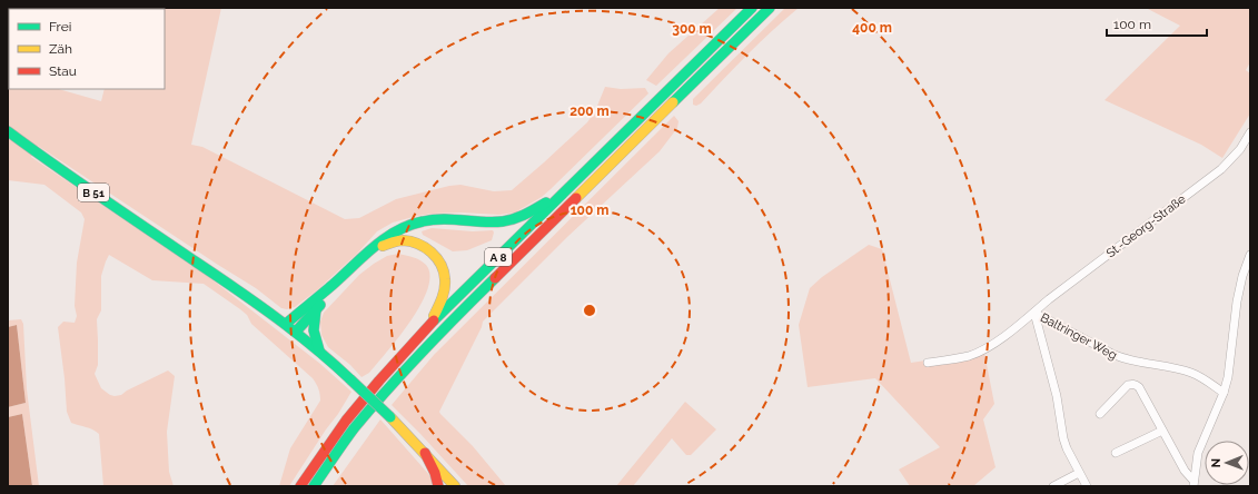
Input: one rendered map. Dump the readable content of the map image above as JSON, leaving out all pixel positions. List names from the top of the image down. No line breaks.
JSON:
{"streets":{"main road":["B 51","A 8"],"street":["St.-Georg-Straße","Baltringer Weg"]},"crossings":[["St.-Georg-Straße","Baltringer Weg"]],"legend":["Frei","Zäh","Stau"],"scale_bar":"100 m","north":"left","rings":["400 m","300 m","200 m","100 m"]}
